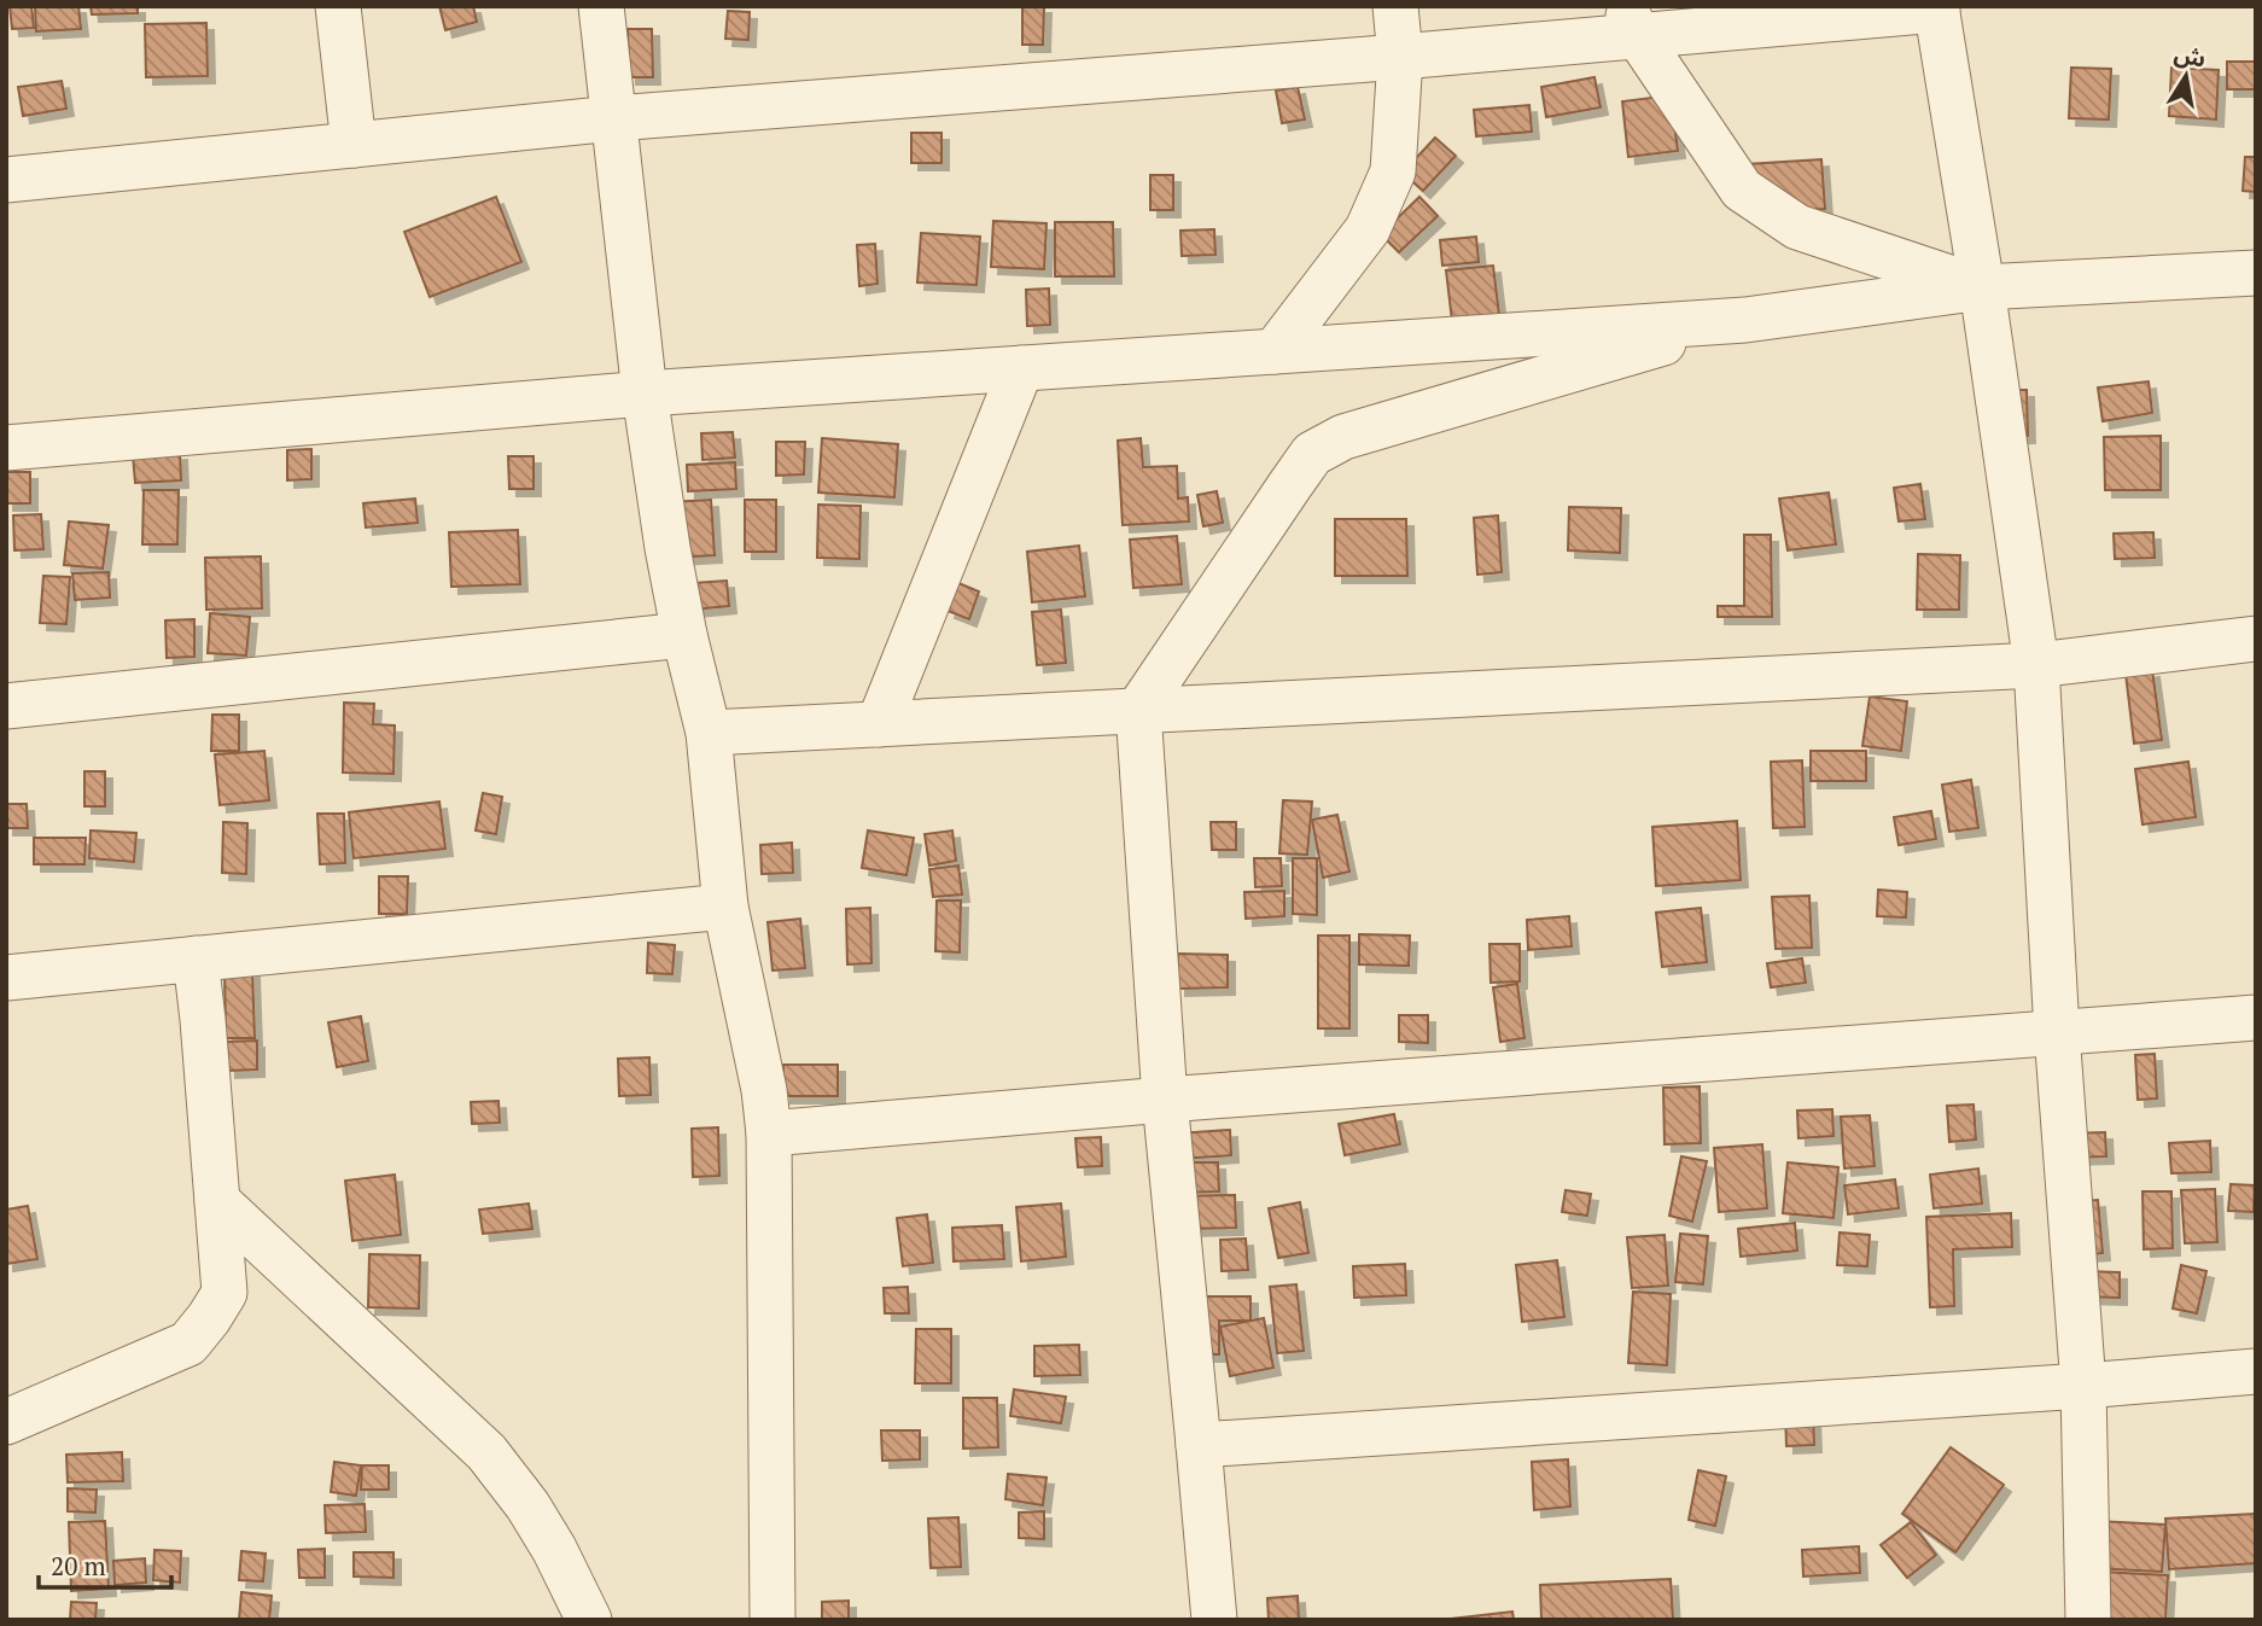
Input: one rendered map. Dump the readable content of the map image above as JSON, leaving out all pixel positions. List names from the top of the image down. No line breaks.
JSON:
{"scale_bar":"20 m","north":"top"}
